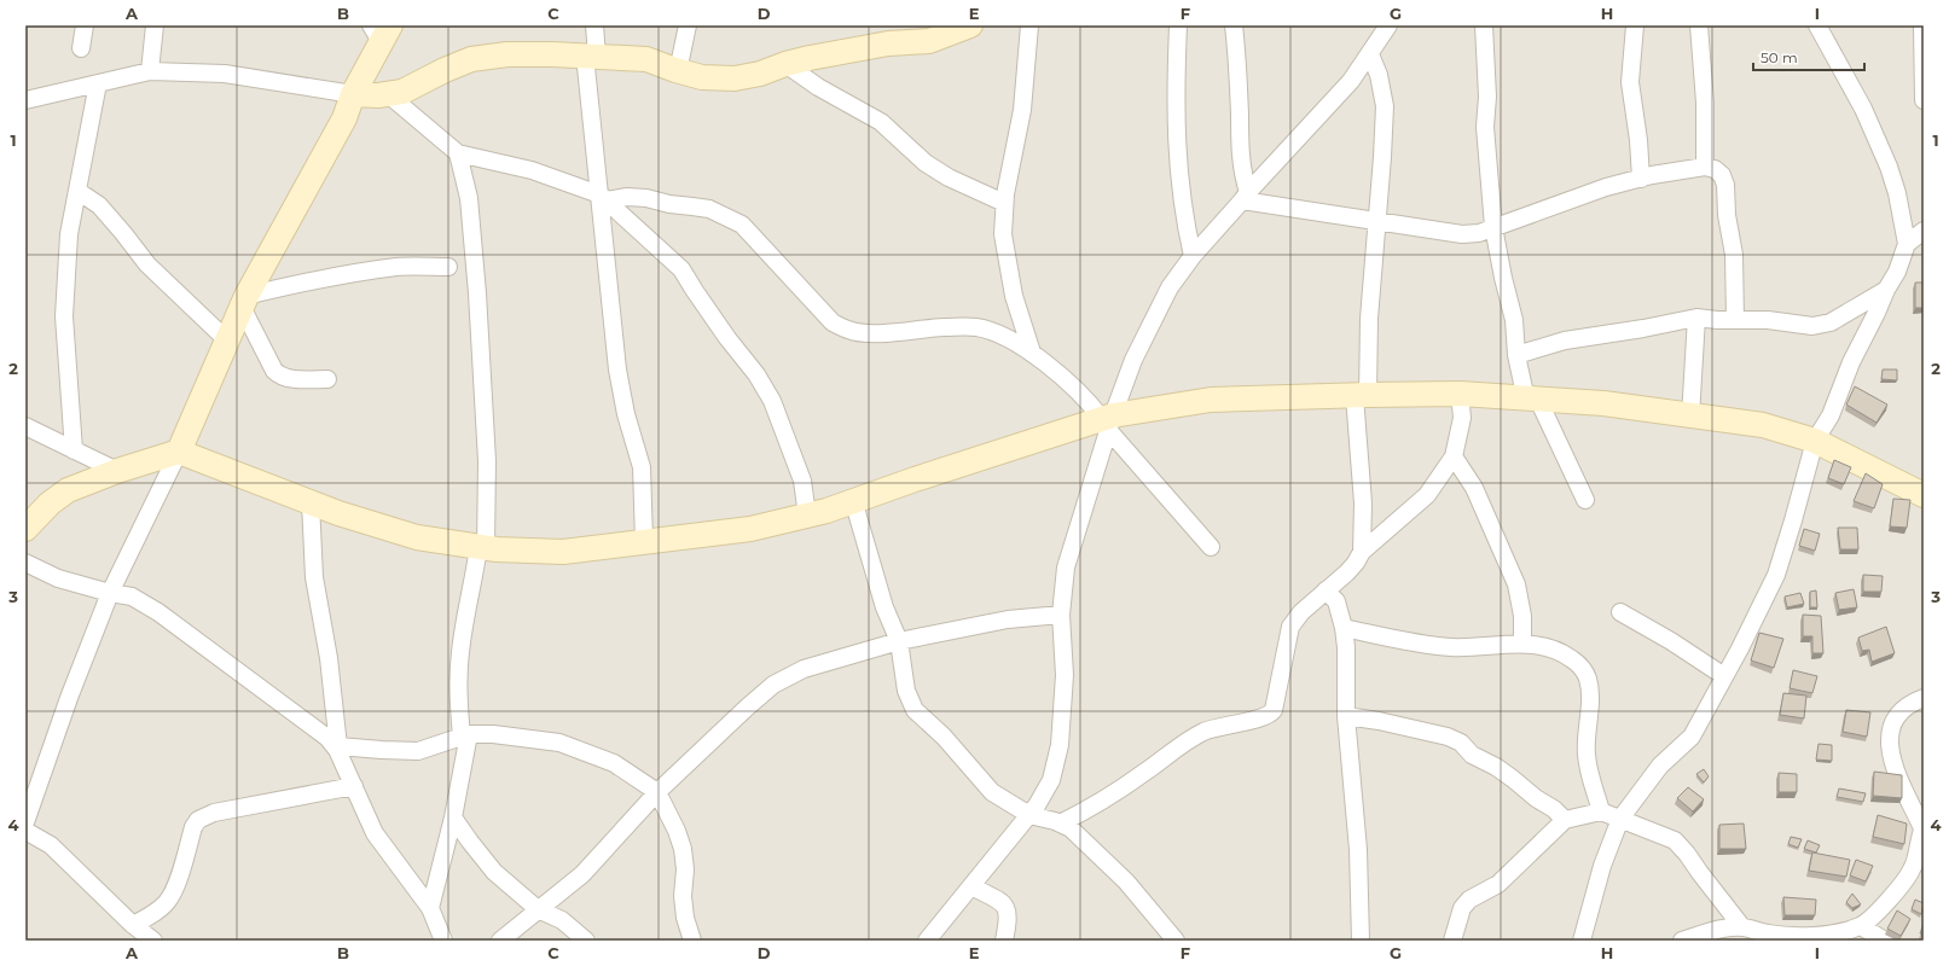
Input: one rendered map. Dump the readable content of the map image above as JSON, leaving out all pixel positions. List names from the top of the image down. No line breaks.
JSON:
{"scale_bar":"50 m","grid":{"columns":["A","B","C","D","E","F","G","H","I"],"rows":["1","2","3","4"]}}
